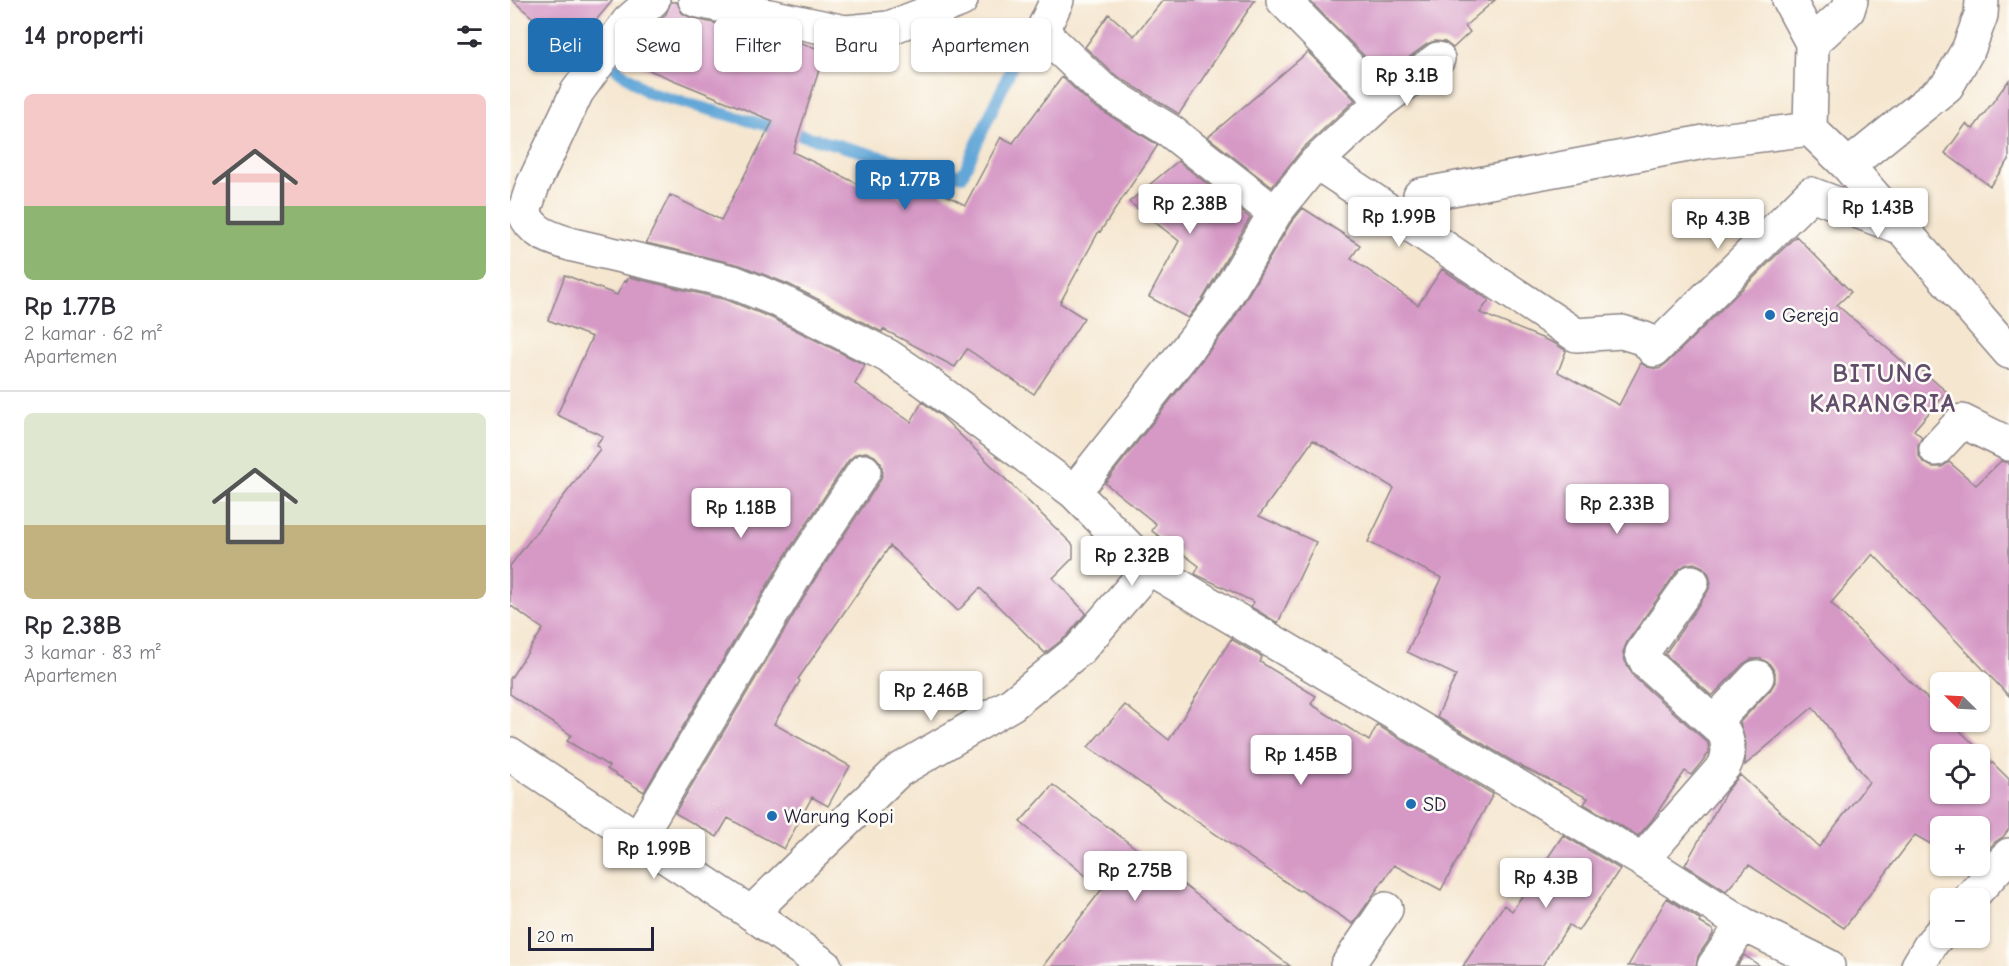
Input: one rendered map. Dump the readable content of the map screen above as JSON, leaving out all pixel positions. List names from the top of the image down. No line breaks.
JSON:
{"districts":["BITUNG KARANGRIA"],"places":["Gereja","SD","Warung Kopi"],"scale_bar":"20 m","north":"top left","page":{"heading":"14 properti","chip":["Beli","Sewa","Filter","Baru","Apartemen"],"price":["Rp 3.1B","Rp 1.77B","Rp 2.38B","Rp 1.43B","Rp 1.99B","Rp 4.3B","Rp 2.33B","Rp 1.18B","Rp 2.32B","Rp 2.46B","Rp 1.45B","Rp 1.99B","Rp 2.75B","Rp 4.3B"],"list":[{"name":"Rp 1.77B","note":"2 kamar · 62 m² · Apartemen"},{"name":"Rp 2.38B","note":"3 kamar · 83 m² · Apartemen"}],"map_buttons":["+","−"],"scale":"20 m"}}
